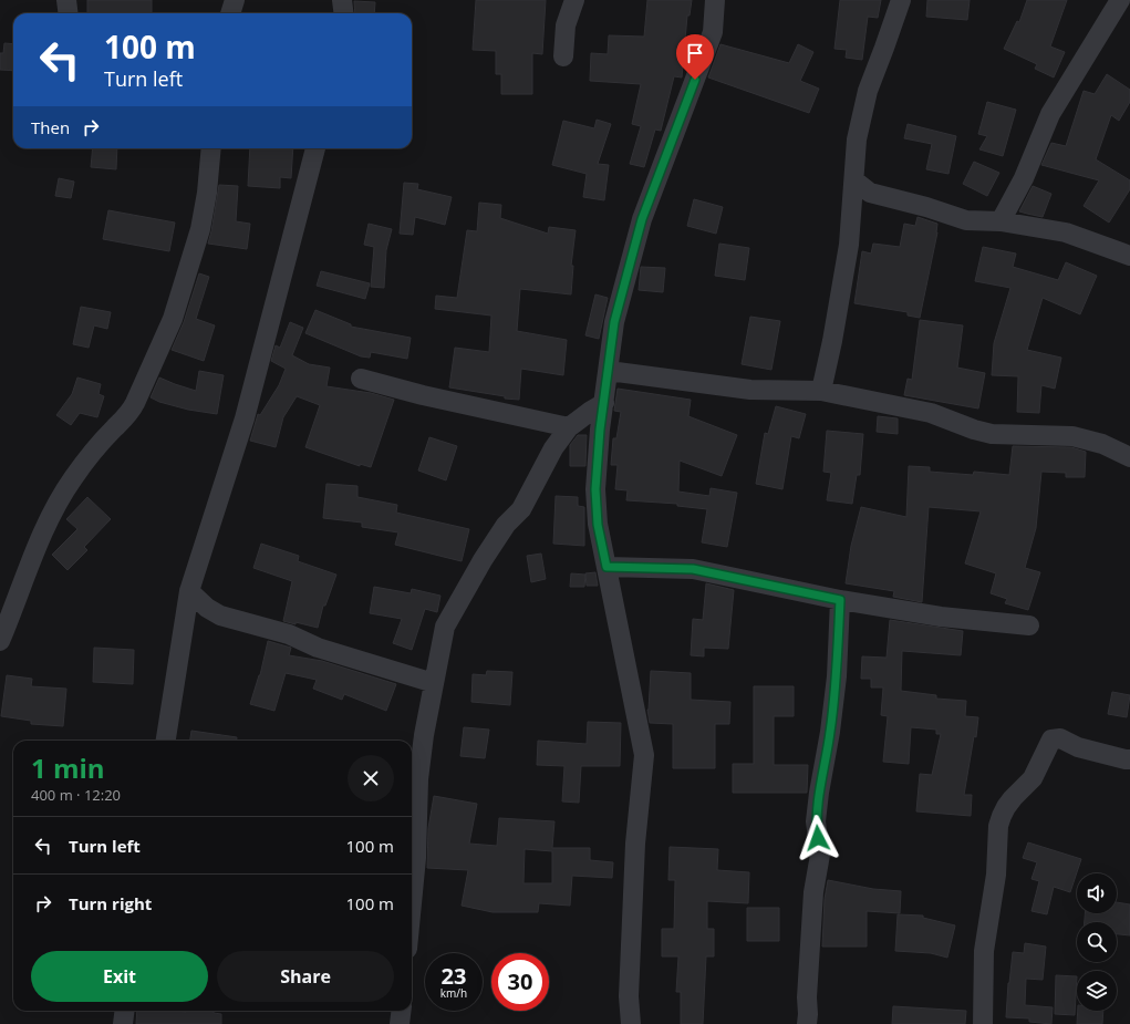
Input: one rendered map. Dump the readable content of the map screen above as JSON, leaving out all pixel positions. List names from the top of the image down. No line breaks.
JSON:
{"page":{"turn":["100 m","Turn left"],"then":"Then","heading":["1 min","400 m · 12:20"],"list":[{"name":"Turn left","value":"100 m"},{"name":"Turn right","value":"100 m"}],"buttons":["Exit","Share"],"speed":"23 km/h","limit":"30"}}
